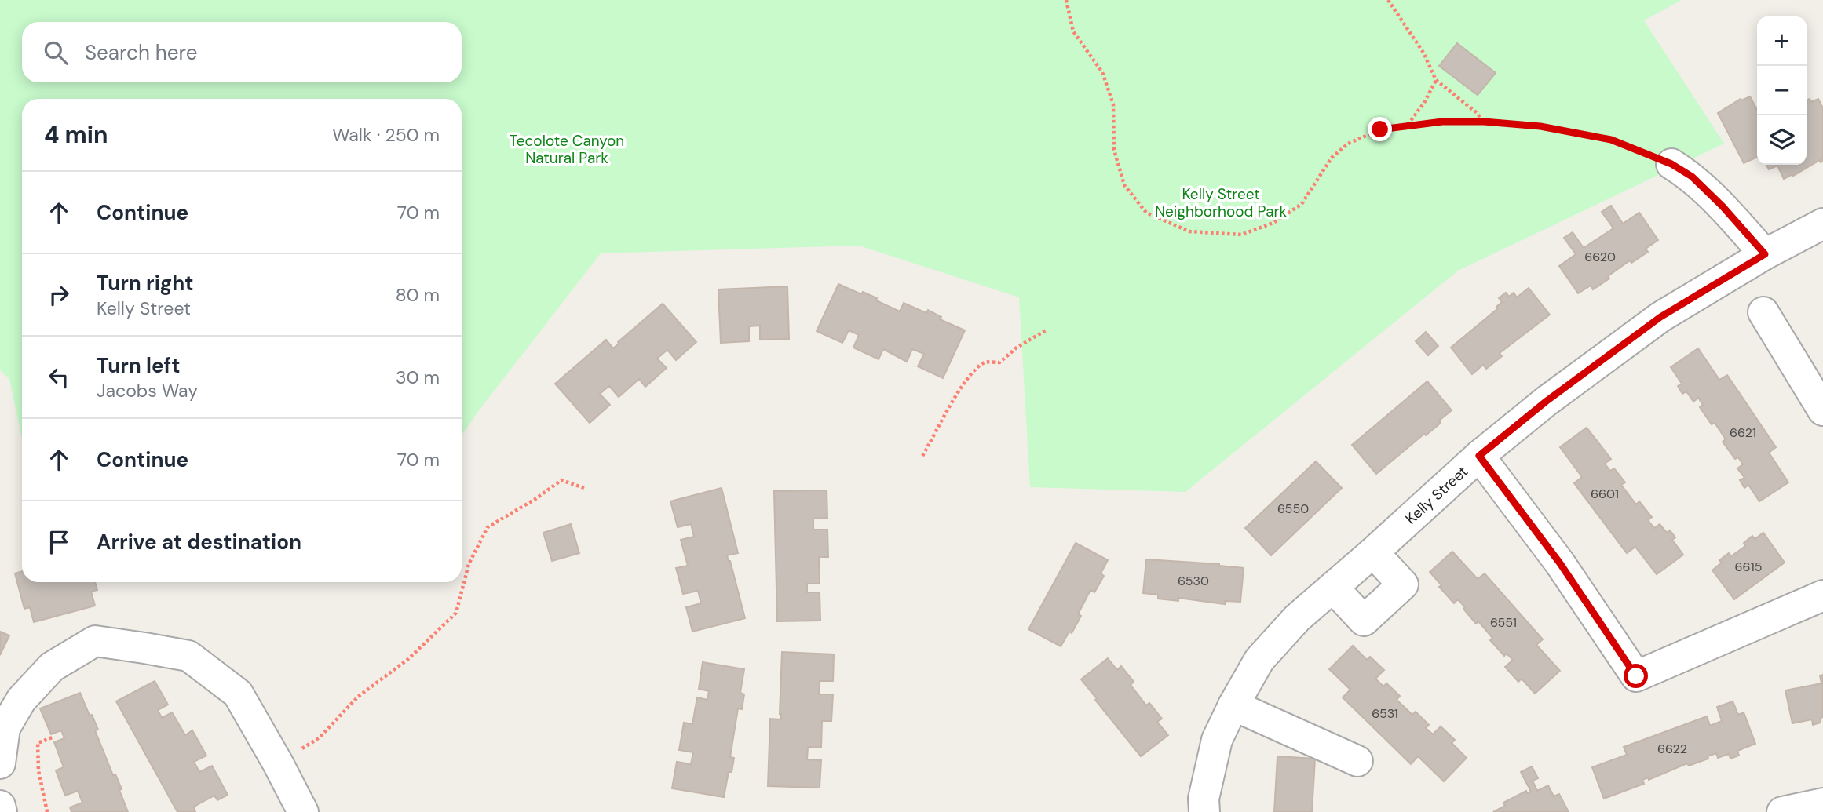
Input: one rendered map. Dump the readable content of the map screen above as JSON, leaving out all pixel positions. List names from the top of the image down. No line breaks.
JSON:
{"streets":{"street":["Kelly Street"]},"parks":["Tecolote Canyon Natural Park","Kelly Street Neighborhood Park"],"house_numbers":["6620","6621","6601","6550","6615","6530","6551","6531","6622"],"page":{"map_buttons":["+","−"],"search":"Search here","heading":["4 min","Walk · 250 m"],"list":[["Continue","70 m"],["Turn right","Kelly Street","80 m"],["Turn left","Jacobs Way","30 m"],["Continue","70 m"],"Arrive at destination"]}}
